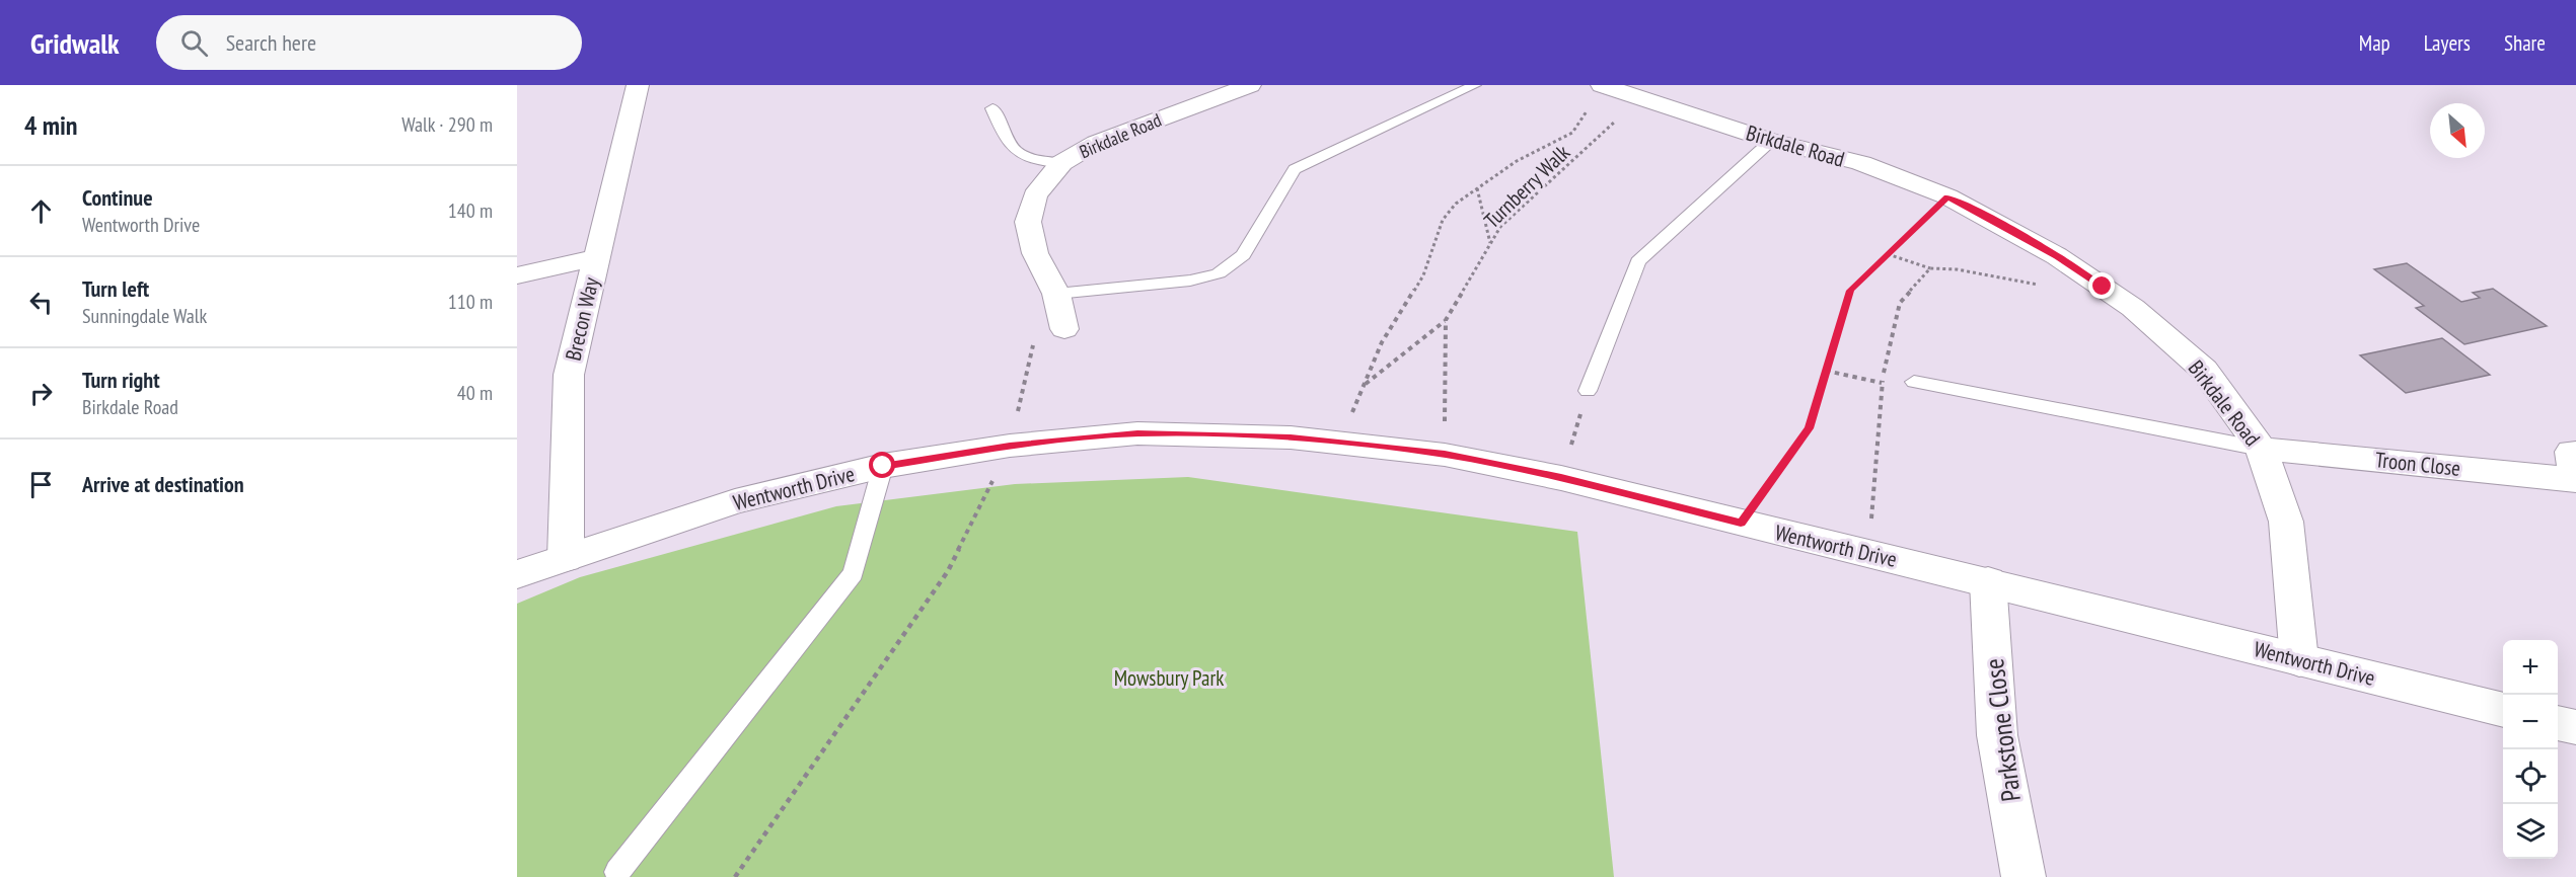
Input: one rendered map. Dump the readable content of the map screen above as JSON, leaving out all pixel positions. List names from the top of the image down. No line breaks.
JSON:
{"streets":{"street":["Birkdale Road","Brecon Way","Troon Close","Wentworth Drive","Parkstone Close"],"path":["Turnberry Walk"]},"crossings":[["Birkdale Road","Turnberry Walk"],["Birkdale Road","Troon Close"],["Birkdale Road","Wentworth Drive"],["Turnberry Walk","Wentworth Drive"],["Brecon Way","Wentworth Drive"],["Wentworth Drive","Parkstone Close"]],"parks":["Mowsbury Park"],"north":"bottom right","page":{"header":"Gridwalk","search":"Search here","nav":["Map","Layers","Share"],"heading":["4 min","Walk · 290 m"],"list":[["Continue","Wentworth Drive","140 m"],["Turn left","Sunningdale Walk","110 m"],["Turn right","Birkdale Road","40 m"],"Arrive at destination"],"map_buttons":["+","−"]}}
